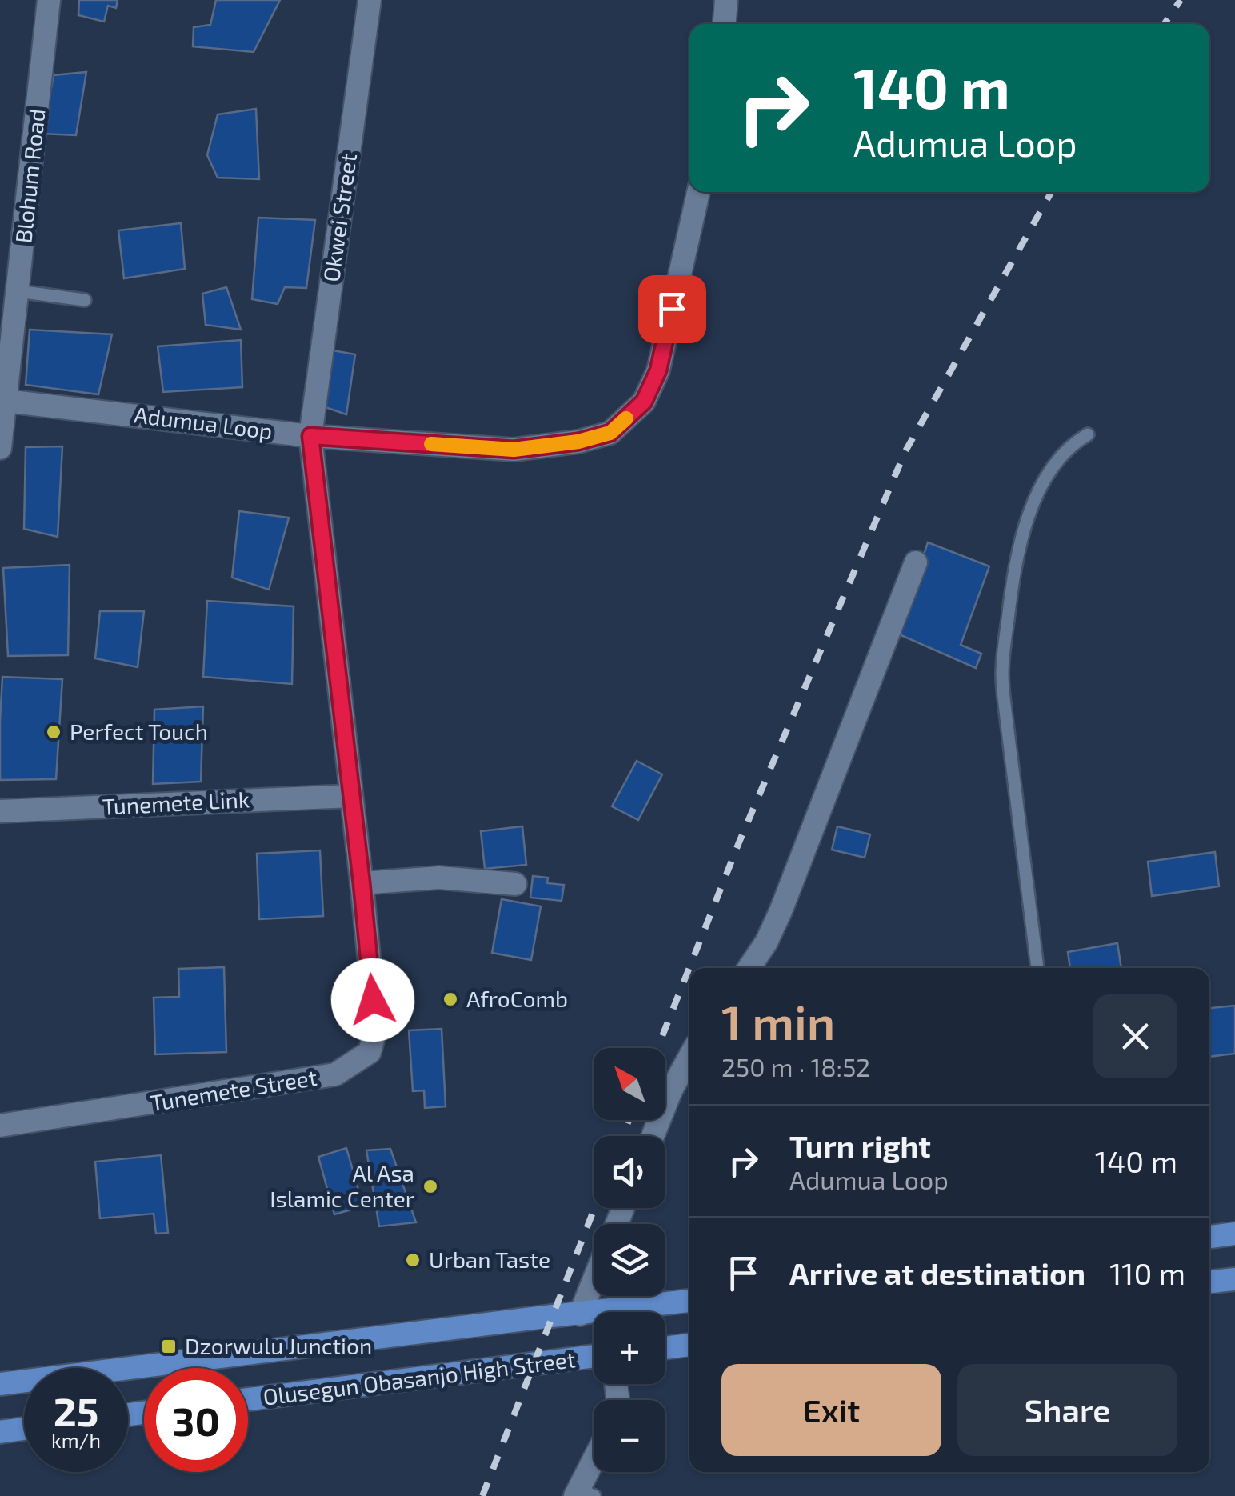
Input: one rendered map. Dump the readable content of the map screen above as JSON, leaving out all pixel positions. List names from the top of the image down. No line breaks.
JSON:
{"streets":{"main road":["Olusegun Obasanjo High Street"],"street":["Blohum Road","Okwei Street","Adumua Loop","Tunemete Link","Tunemete Street"]},"crossings":[["Blohum Road","Adumua Loop"],["Okwei Street","Adumua Loop"],["Okwei Street","Tunemete Street"],["Adumua Loop","Tunemete Street"],["Tunemete Link","Tunemete Street"]],"places":{"other":["Perfect Touch","AfroComb","Al Asa Islamic Center","Urban Taste"],"transit":["Dzorwulu Junction"]},"north":"top left","page":{"turn":["140 m","Adumua Loop"],"heading":["1 min","250 m · 18:52"],"map_buttons":["+","−"],"list":[{"name":"Turn right","note":"Adumua Loop","value":"140 m"},{"name":"Arrive at destination","value":"110 m"}],"buttons":["Exit","Share"],"speed":"25 km/h","limit":"30"}}
